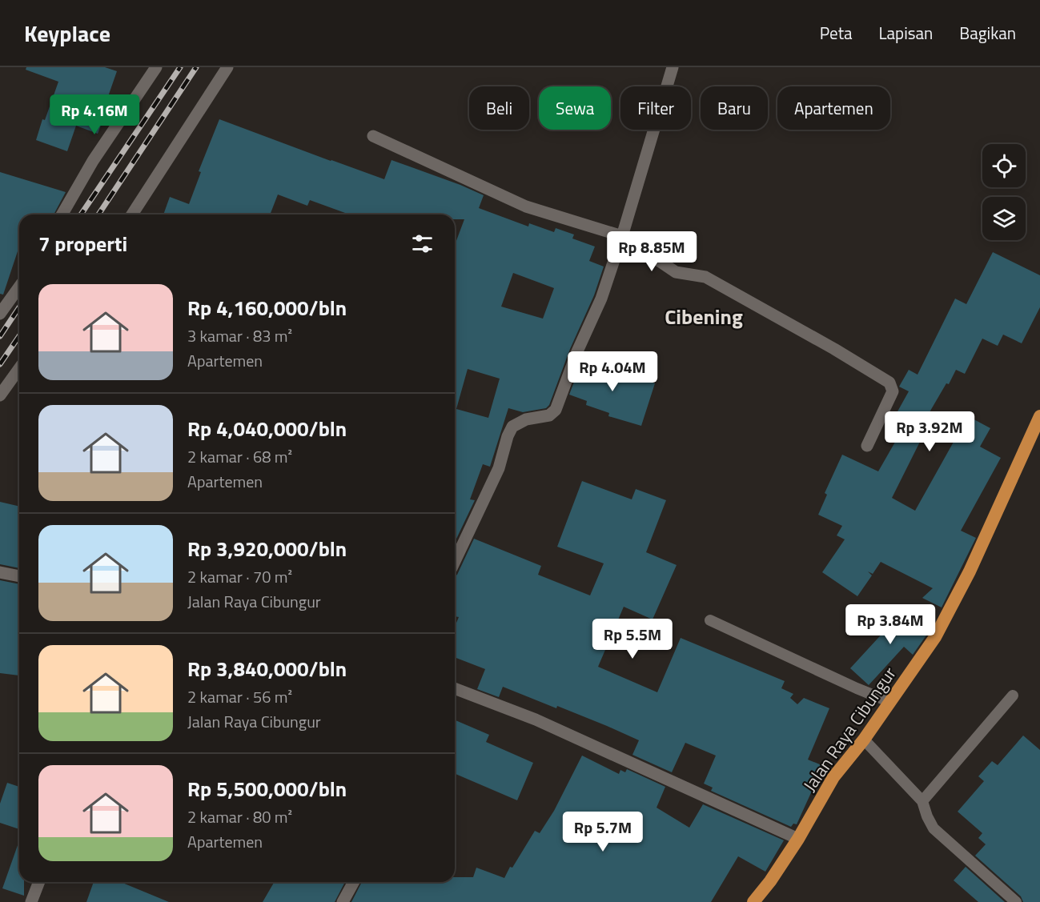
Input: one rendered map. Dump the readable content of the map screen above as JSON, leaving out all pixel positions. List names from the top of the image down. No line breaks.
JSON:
{"streets":{"highway":["Jalan Raya Cibungur"]},"districts":["Cibening"],"page":{"header":"Keyplace","nav":["Peta","Lapisan","Bagikan"],"chip":["Beli","Sewa","Filter","Baru","Apartemen"],"price":["Rp 4.16M","Rp 8.85M","Rp 4.04M","Rp 3.92M","Rp 3.84M","Rp 5.5M","Rp 5.7M"],"heading":"7 properti","list":[{"name":"Rp 4,160,000/bln","note":"3 kamar · 83 m² · Apartemen"},{"name":"Rp 4,040,000/bln","note":"2 kamar · 68 m² · Apartemen"},{"name":"Rp 3,920,000/bln","note":"2 kamar · 70 m² · Jalan Raya Cibungur"},{"name":"Rp 3,840,000/bln","note":"2 kamar · 56 m² · Jalan Raya Cibungur"},{"name":"Rp 5,500,000/bln","note":"2 kamar · 80 m² · Apartemen"}]}}
